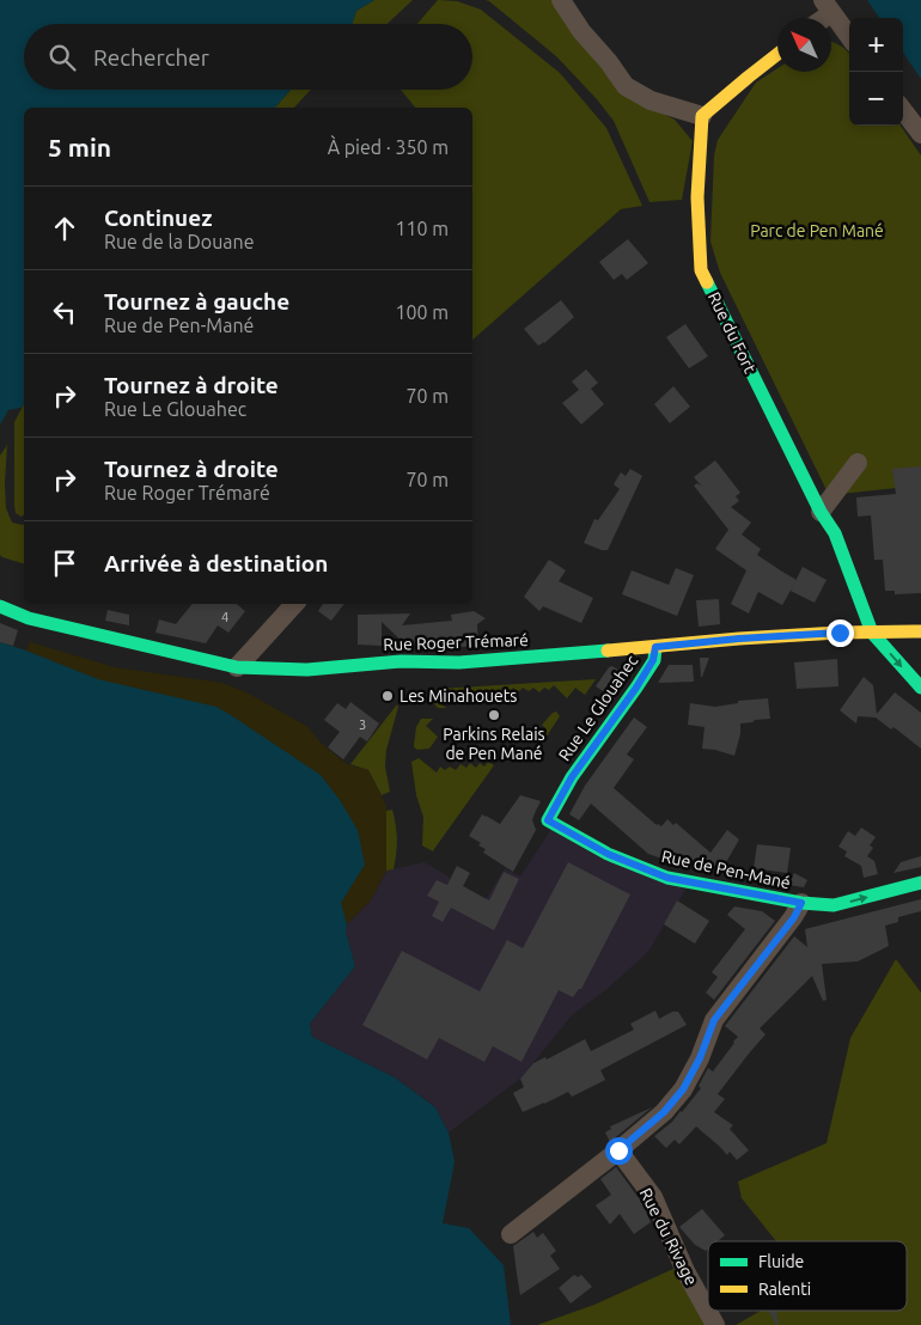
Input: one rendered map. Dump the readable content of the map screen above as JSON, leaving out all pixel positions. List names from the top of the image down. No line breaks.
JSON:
{"streets":{"street":["Rue du Fort","Rue Roger Trémaré","Rue Le Glouahec","Rue de Pen-Mané","Rue du Rivage"]},"crossings":[["Rue du Fort","Rue Roger Trémaré"],["Rue Roger Trémaré","Rue Le Glouahec"],["Rue Le Glouahec","Rue de Pen-Mané"]],"parks":["Parc de Pen Mané"],"places":["Les Minahouets","Parkins Relais de Pen Mané"],"house_numbers":["4","3"],"legend":["Fluide","Ralenti"],"north":"top left","page":{"map_buttons":["+","−"],"search":"Rechercher","heading":["5 min","À pied · 350 m"],"list":[["Continuez","Rue de la Douane","110 m"],["Tournez à gauche","Rue de Pen-Mané","100 m"],["Tournez à droite","Rue Le Glouahec","70 m"],["Tournez à droite","Rue Roger Trémaré","70 m"],"Arrivée à destination"]}}
